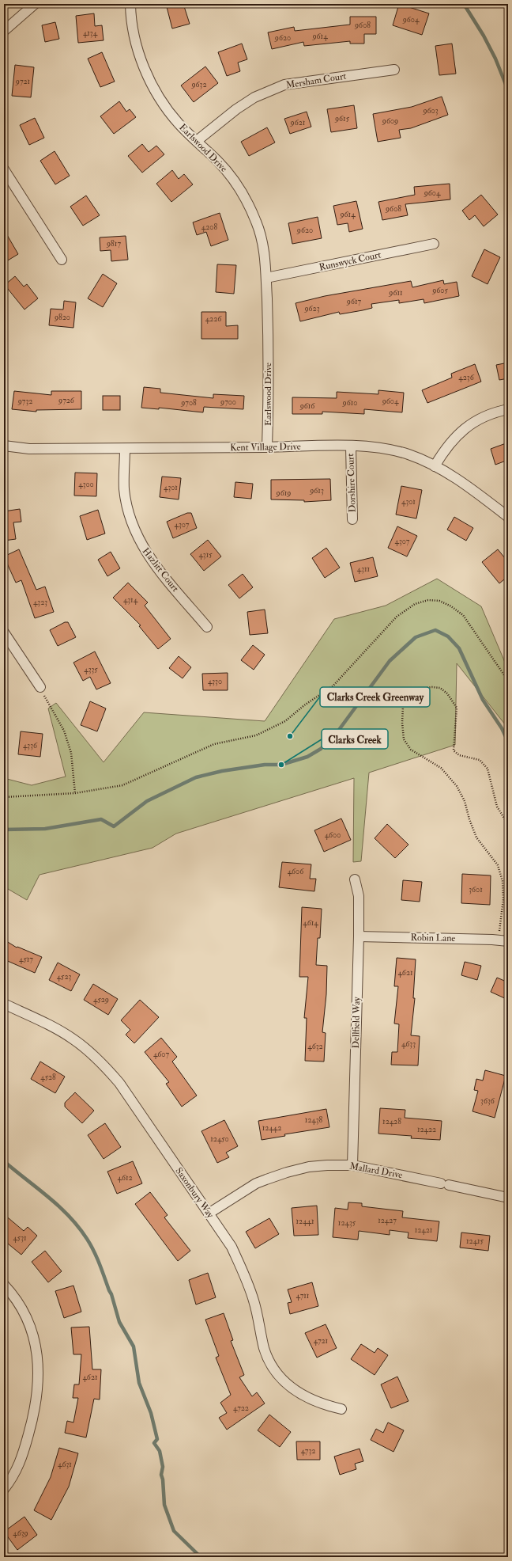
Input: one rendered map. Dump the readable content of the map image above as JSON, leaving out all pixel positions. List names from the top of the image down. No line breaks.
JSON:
{"streets":{"street":["Mersham Court","Earlswood Drive","Runswyck Court","Kent Village Drive","Dorshire Court","Hazlitt Court","Robin Lane","Dellfield Way","Mallard Drive","Saxonbury Way"]},"crossings":[["Mersham Court","Earlswood Drive"],["Earlswood Drive","Runswyck Court"],["Earlswood Drive","Kent Village Drive"],["Kent Village Drive","Dorshire Court"],["Kent Village Drive","Hazlitt Court"],["Robin Lane","Dellfield Way"],["Dellfield Way","Mallard Drive"],["Mallard Drive","Saxonbury Way"]],"places":["Clarks Creek Greenway","Clarks Creek"],"house_numbers":["9604","9608","4134","9614","9620","9721","9632","9603","9615","9609","9621","9604","9608","9614","4208","9620","9817","9605","9611","9617","9623","9820","4226","4236","9726","9732","9604","9700","9708","9610","9616","4300","4301","9613","9619","4301","4307","4307","4315","4311","4314","4323","4335","4330","4336","4600","4606","3601","4614","4517","4621","4523","4529","4633","4632","4607","4528","3636","12438","12428","12442","12422","12450","4612","12427","12441","12435","12421","4531","12415","4711","4721","4621","4722","4732","4631","4639"]}
